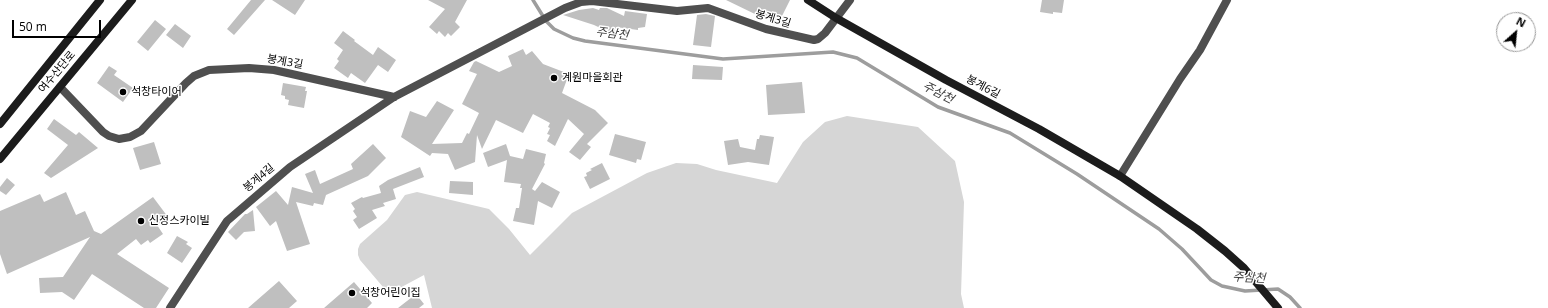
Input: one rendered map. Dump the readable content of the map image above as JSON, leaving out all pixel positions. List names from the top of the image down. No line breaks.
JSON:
{"streets":{"street":["봉계3길","여수산단로","봉계6길","봉계4길"]},"crossings":[["봉계3길","여수산단로"],["봉계3길","봉계6길"],["봉계3길","봉계4길"]],"water":["주삼천"],"places":["계원마을회관","석창타이어","신정스카이빌","석창어린이집"],"scale_bar":"50 m","north":"top right"}
